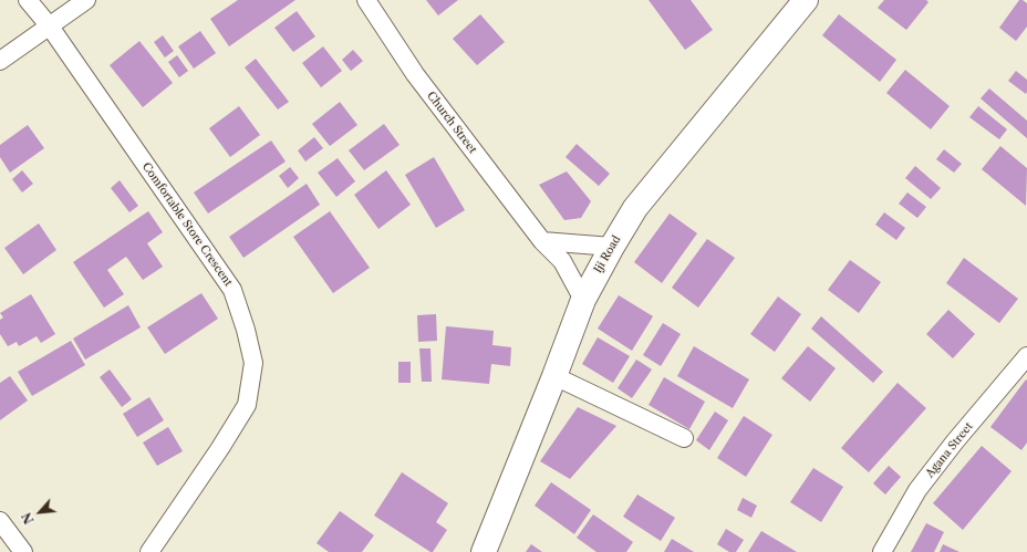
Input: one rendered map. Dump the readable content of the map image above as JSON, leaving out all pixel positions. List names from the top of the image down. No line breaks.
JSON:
{"streets":{"street":["Church Street","Comfortable Store Crescent","Iji Road","Agana Street"]},"crossings":[["Church Street","Iji Road"]],"north":"bottom left"}
